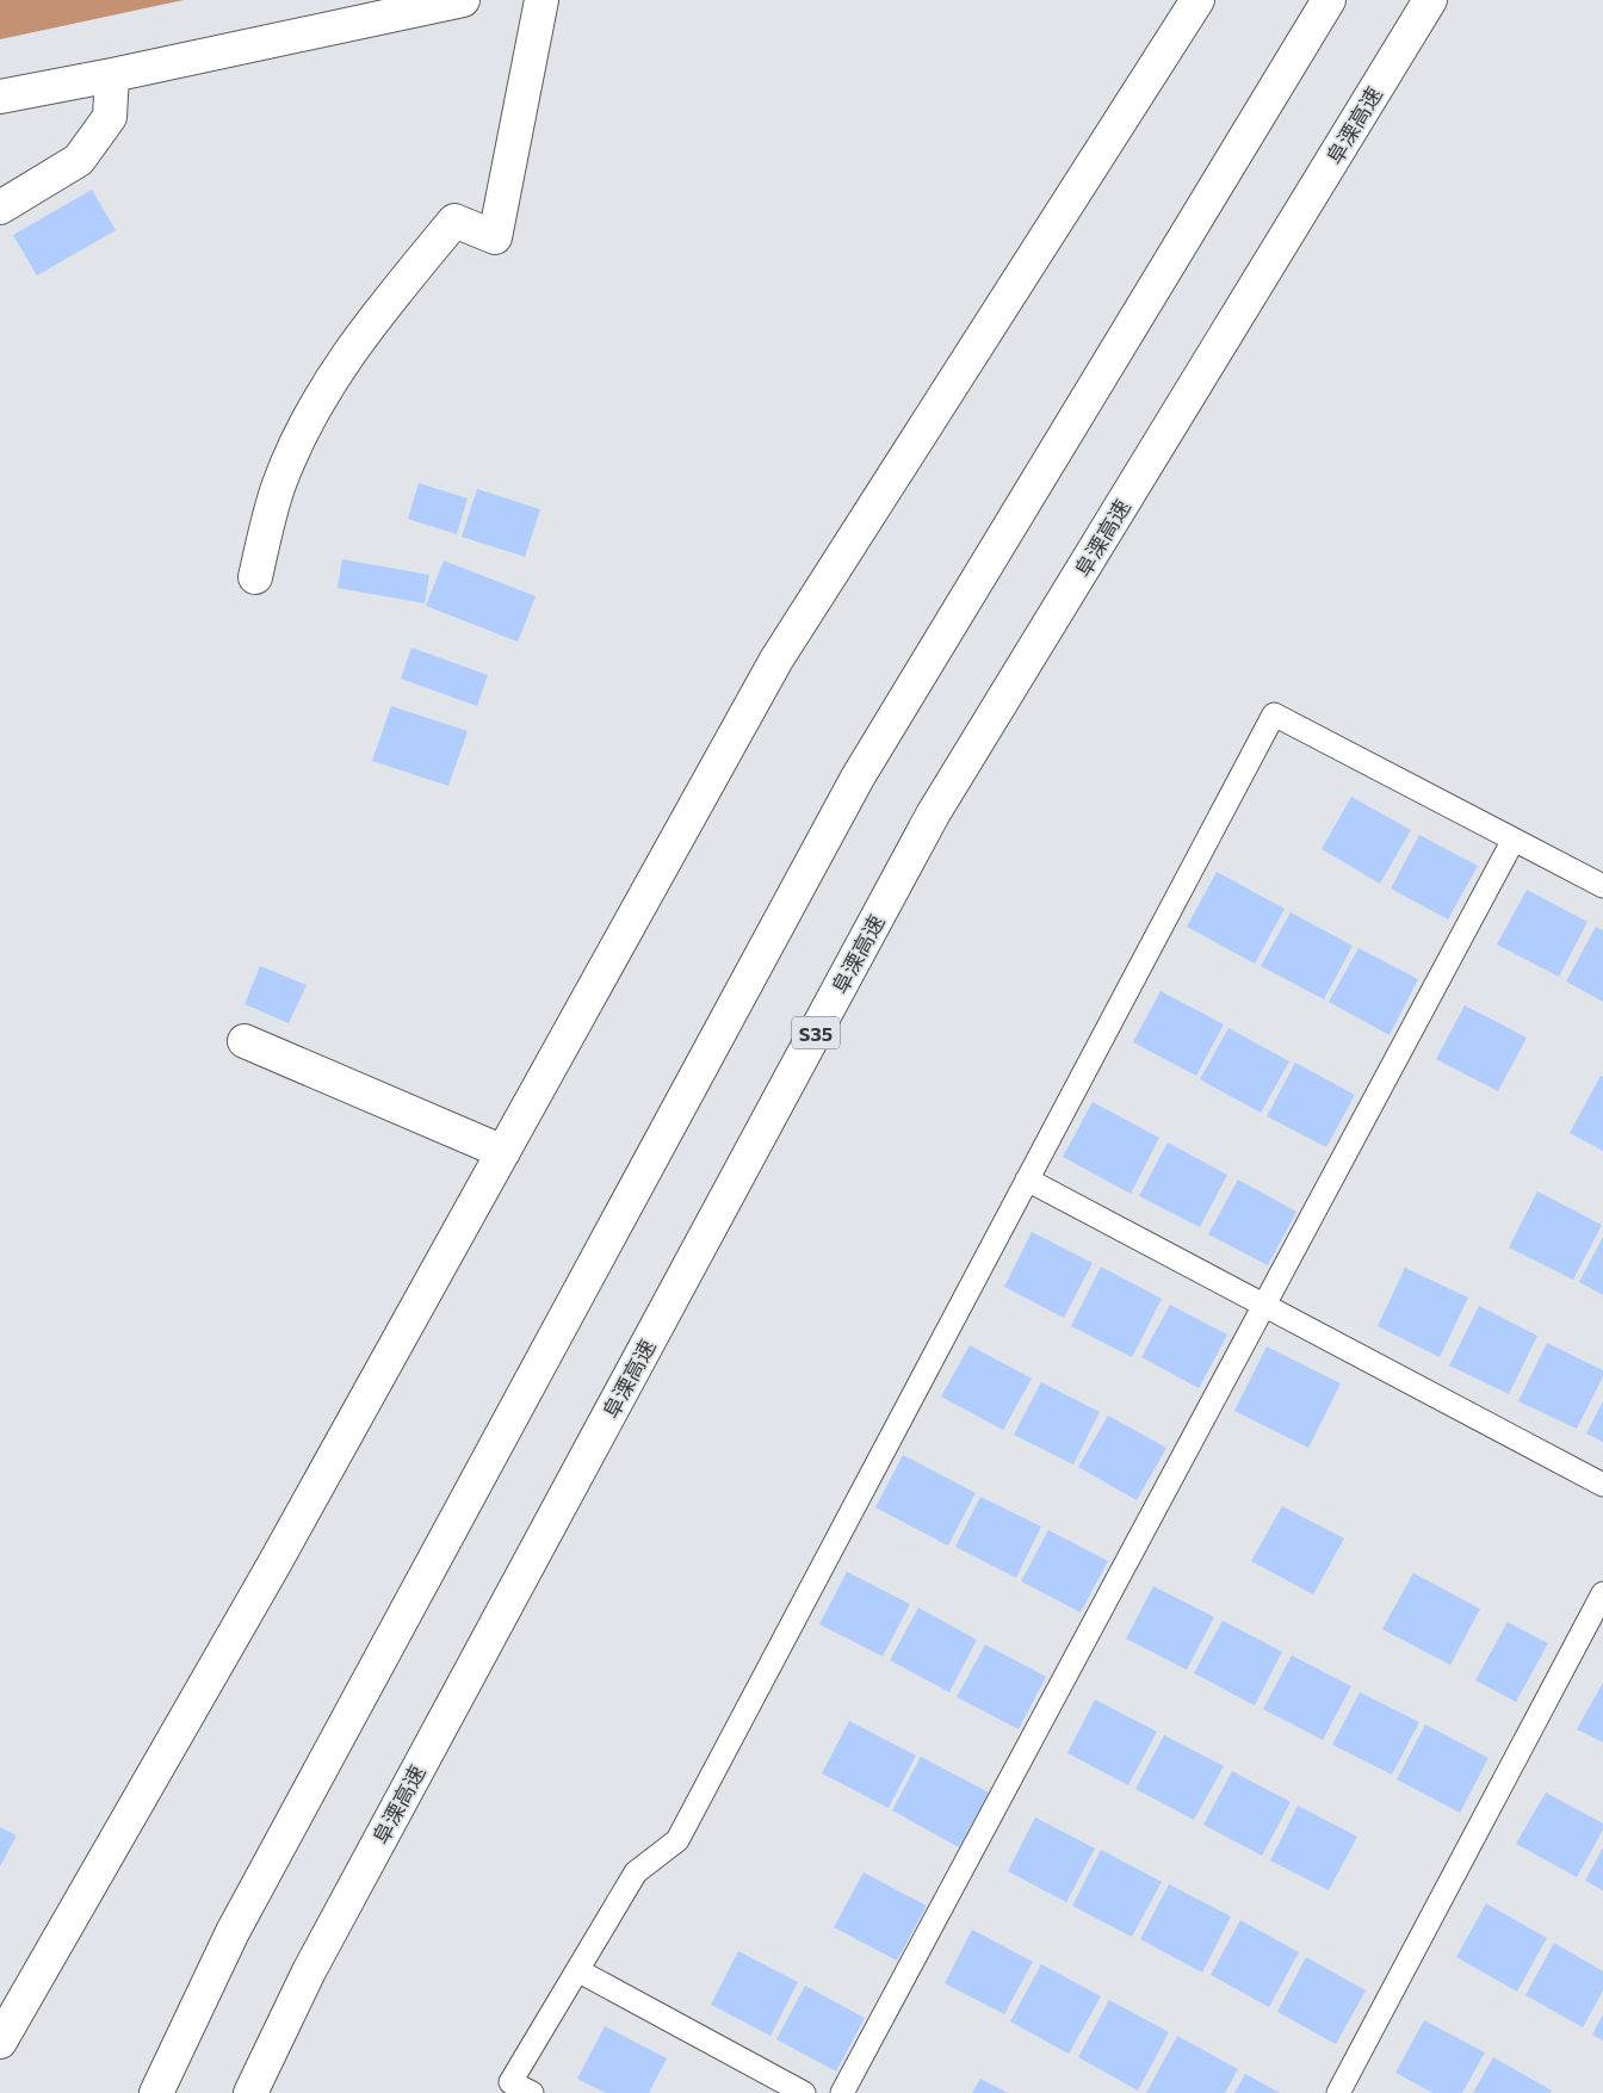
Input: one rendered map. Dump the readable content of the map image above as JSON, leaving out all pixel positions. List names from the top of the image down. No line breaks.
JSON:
{"streets":{"main road":["阜溧高速","S35"]}}
